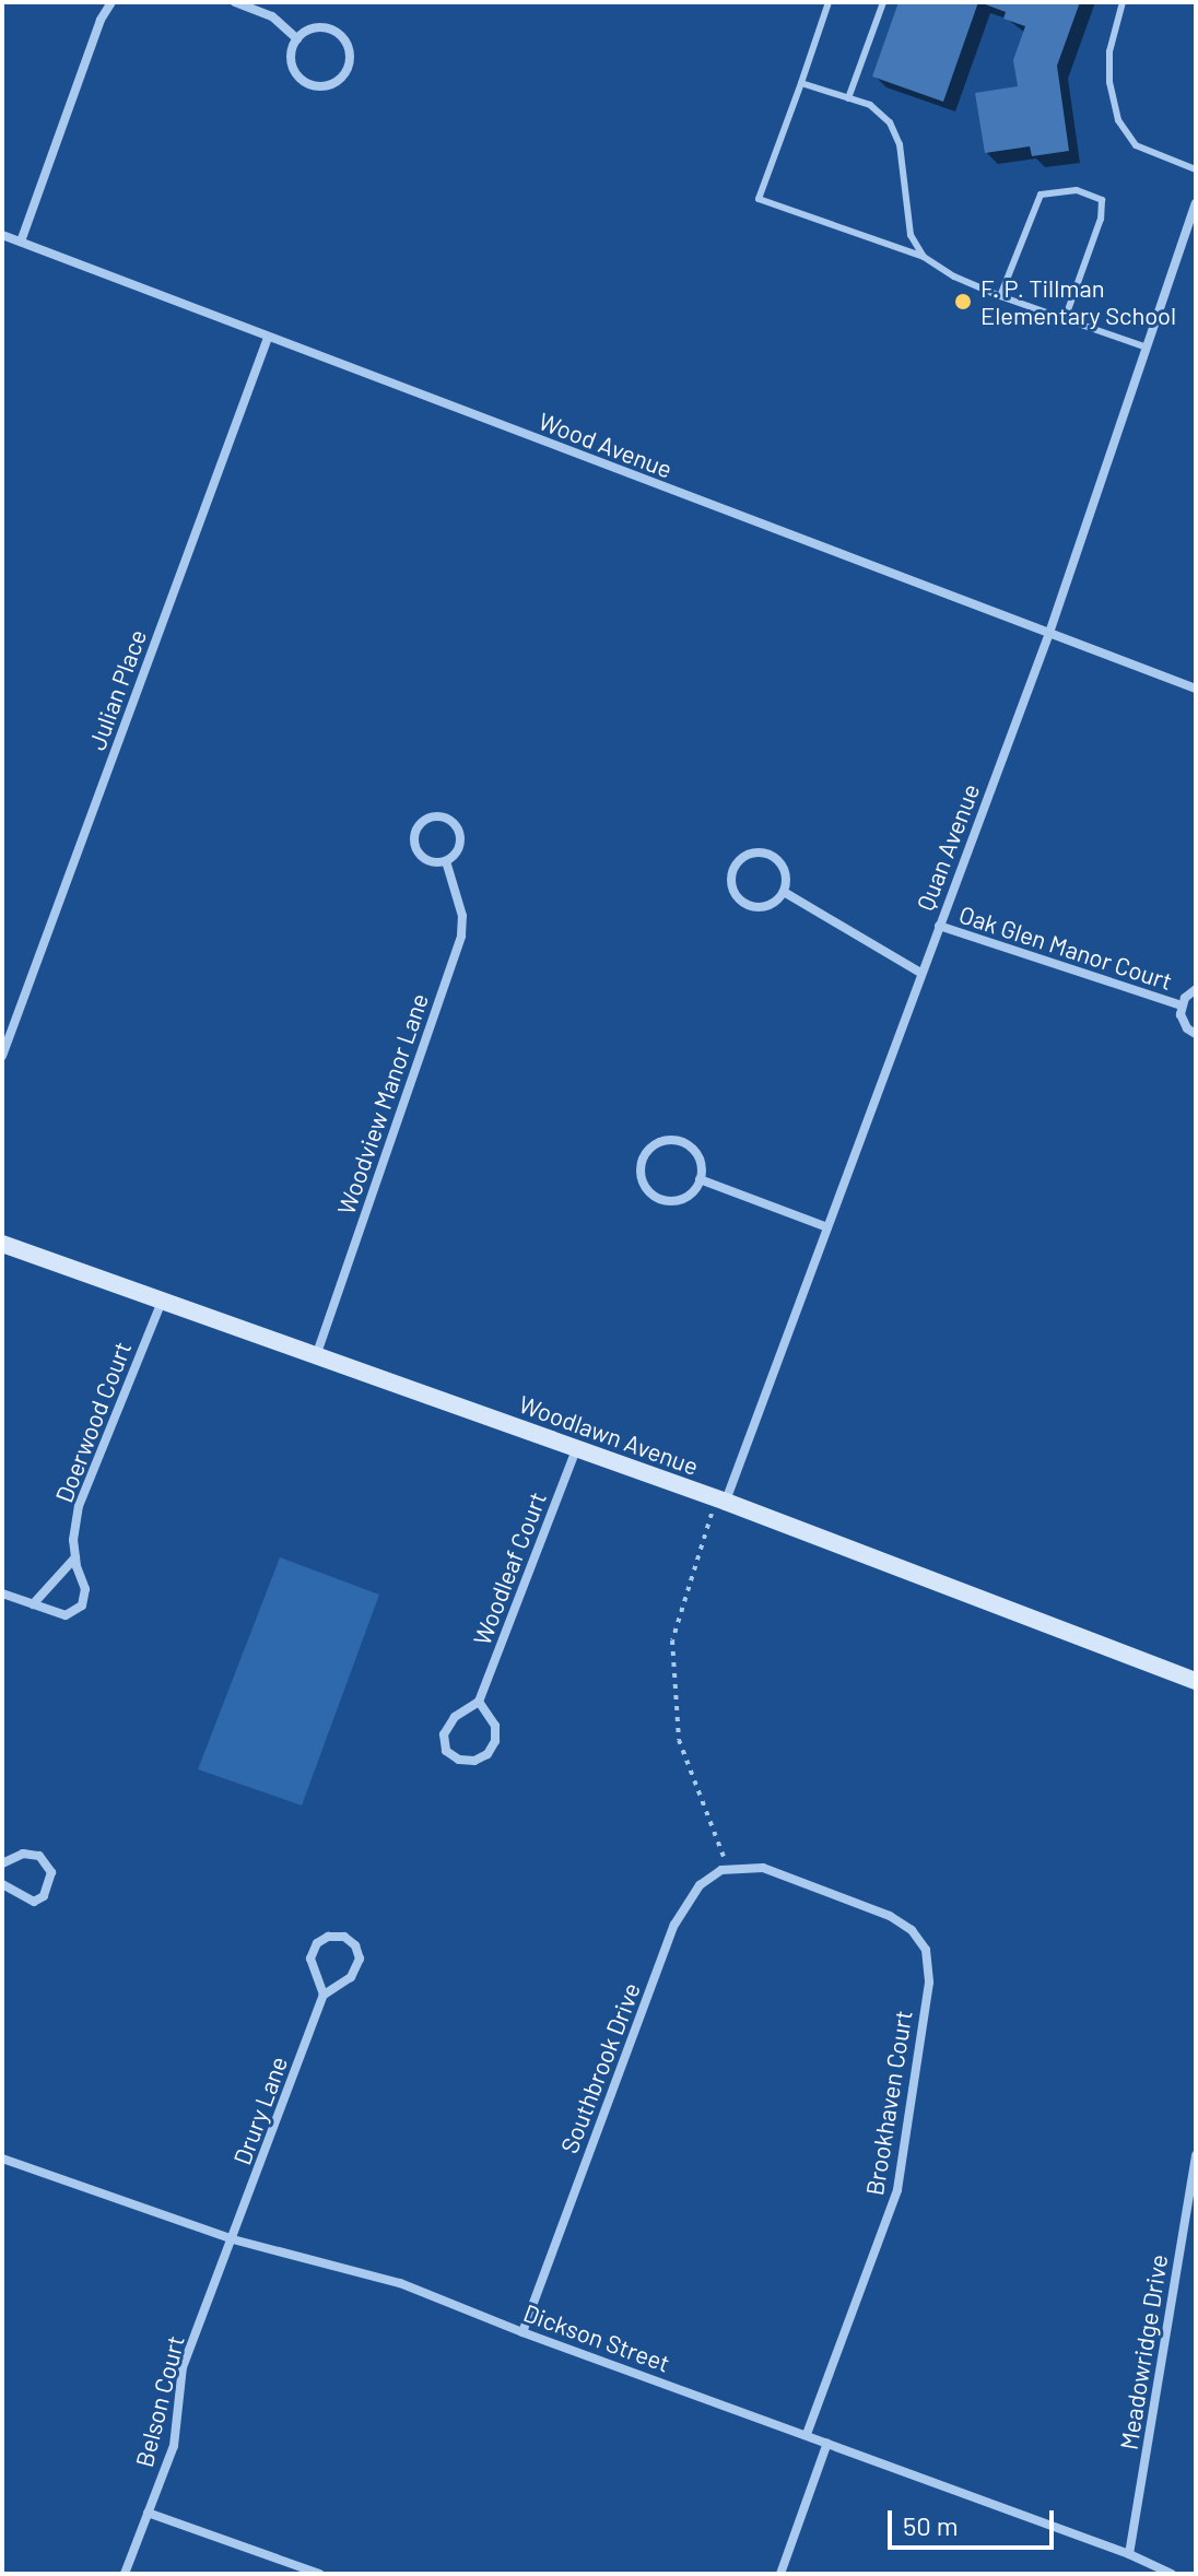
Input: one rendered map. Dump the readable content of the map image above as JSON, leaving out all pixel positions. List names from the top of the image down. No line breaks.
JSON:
{"streets":{"street":["Wood Avenue","Julian Place","Quan Avenue","Oak Glen Manor Court","Woodview Manor Lane","Doerwood Court","Woodlawn Avenue","Woodleaf Court","Southbrook Drive","Brookhaven Court","Drury Lane","Dickson Street","Meadowridge Drive","Belson Court"]},"crossings":[["Wood Avenue","Julian Place"],["Wood Avenue","Quan Avenue"],["Quan Avenue","Oak Glen Manor Court"],["Quan Avenue","Woodlawn Avenue"],["Woodview Manor Lane","Woodlawn Avenue"],["Doerwood Court","Woodlawn Avenue"],["Woodlawn Avenue","Woodleaf Court"],["Southbrook Drive","Brookhaven Court"],["Southbrook Drive","Dickson Street"],["Brookhaven Court","Dickson Street"],["Drury Lane","Dickson Street"],["Drury Lane","Belson Court"],["Dickson Street","Meadowridge Drive"],["Dickson Street","Belson Court"]],"places":["F. P. Tillman Elementary School"],"scale_bar":"50 m"}
